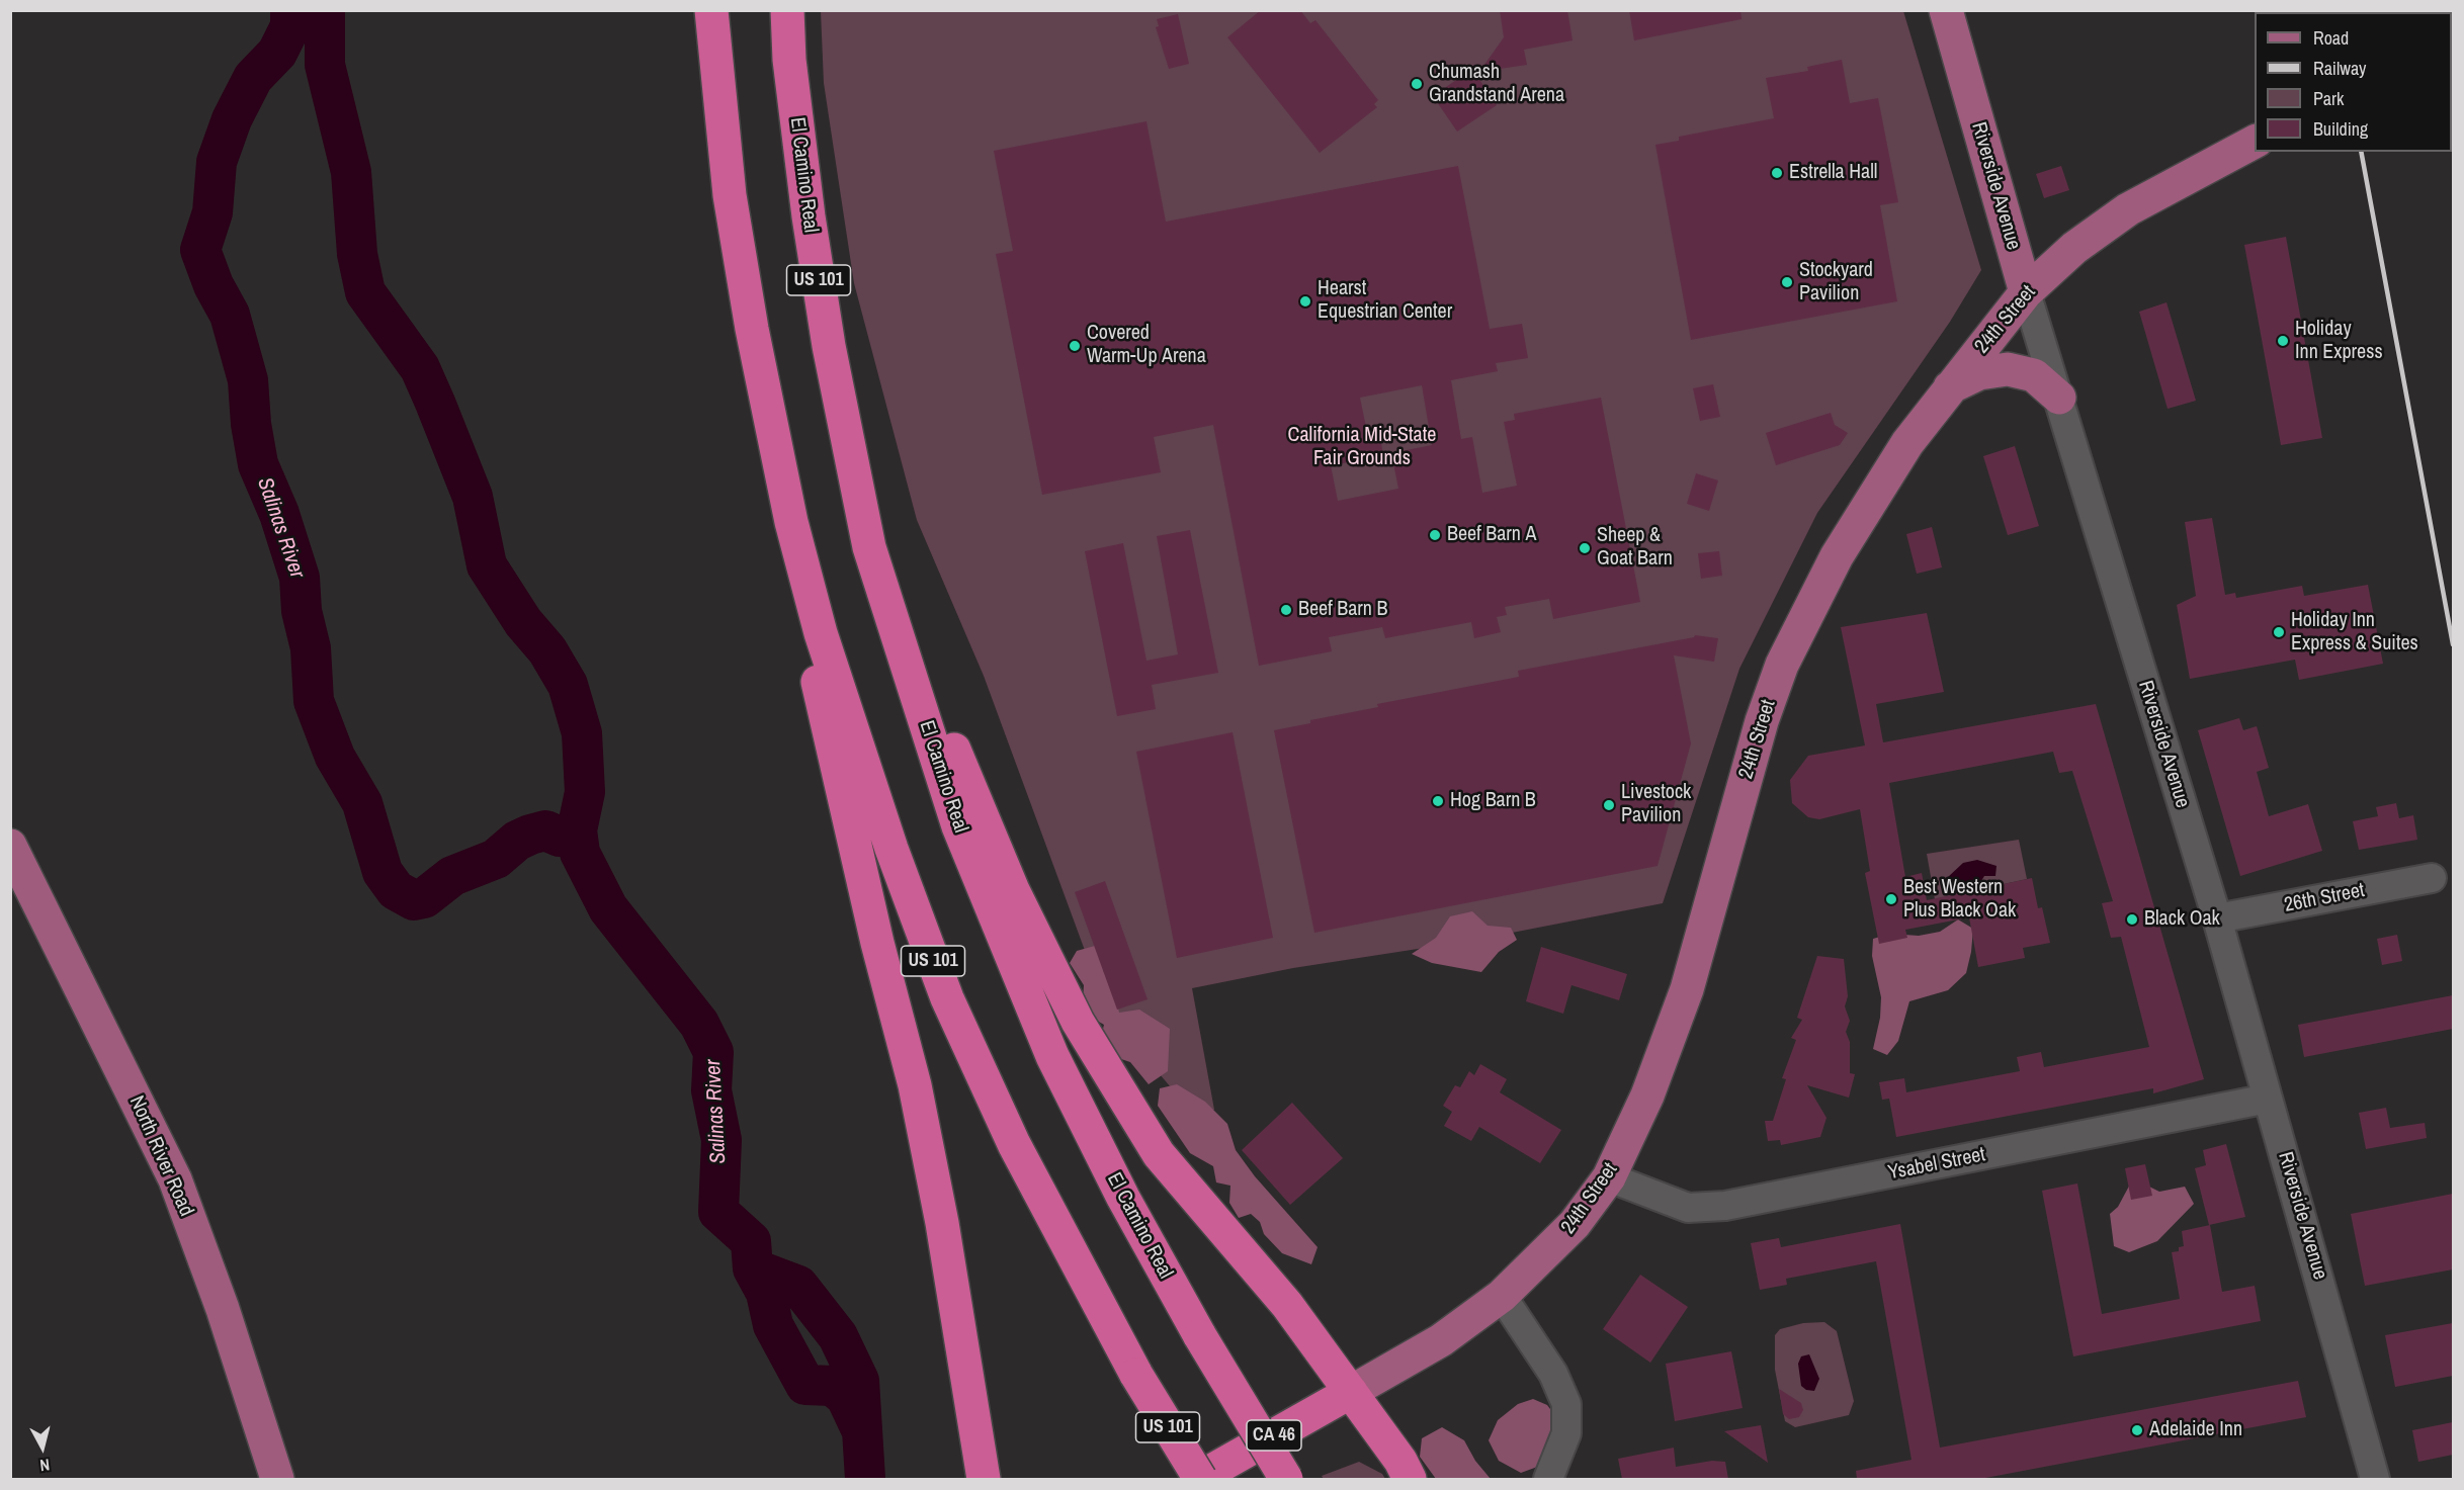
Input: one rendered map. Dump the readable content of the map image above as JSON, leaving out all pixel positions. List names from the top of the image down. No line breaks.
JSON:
{"streets":{"highway":["El Camino Real","US 101","CA 46"],"main road":["Riverside Avenue","24th Street","North River Road"],"street":["26th Street","Ysabel Street"]},"crossings":[["Riverside Avenue","24th Street"],["Riverside Avenue","26th Street"],["Riverside Avenue","Ysabel Street"],["US 101","CA 46"],["24th Street","Ysabel Street"],["24th Street","CA 46"]],"water":["Salinas River"],"parks":["California Mid-State Fair Grounds"],"places":["Chumash Grandstand Arena","Estrella Hall","Stockyard Pavilion","Hearst Equestrian Center","Holiday Inn Express","Covered Warm-Up Arena","Beef Barn A","Sheep & Goat Barn","Beef Barn B","Holiday Inn Express & Suites","Hog Barn B","Livestock Pavilion","Best Western Plus Black Oak","Black Oak","Adelaide Inn"],"legend":["Road","Railway","Park","Building"],"north":"bottom"}
